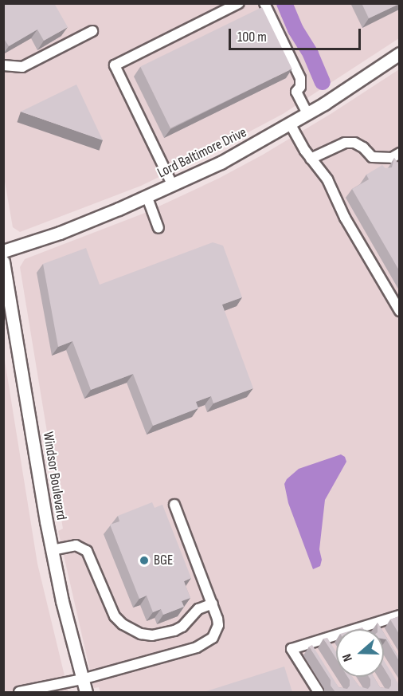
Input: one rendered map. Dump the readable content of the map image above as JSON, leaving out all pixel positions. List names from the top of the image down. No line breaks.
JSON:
{"streets":{"main road":["Lord Baltimore Drive","Windsor Boulevard"]},"places":["BGE"],"scale_bar":"100 m","north":"left"}
